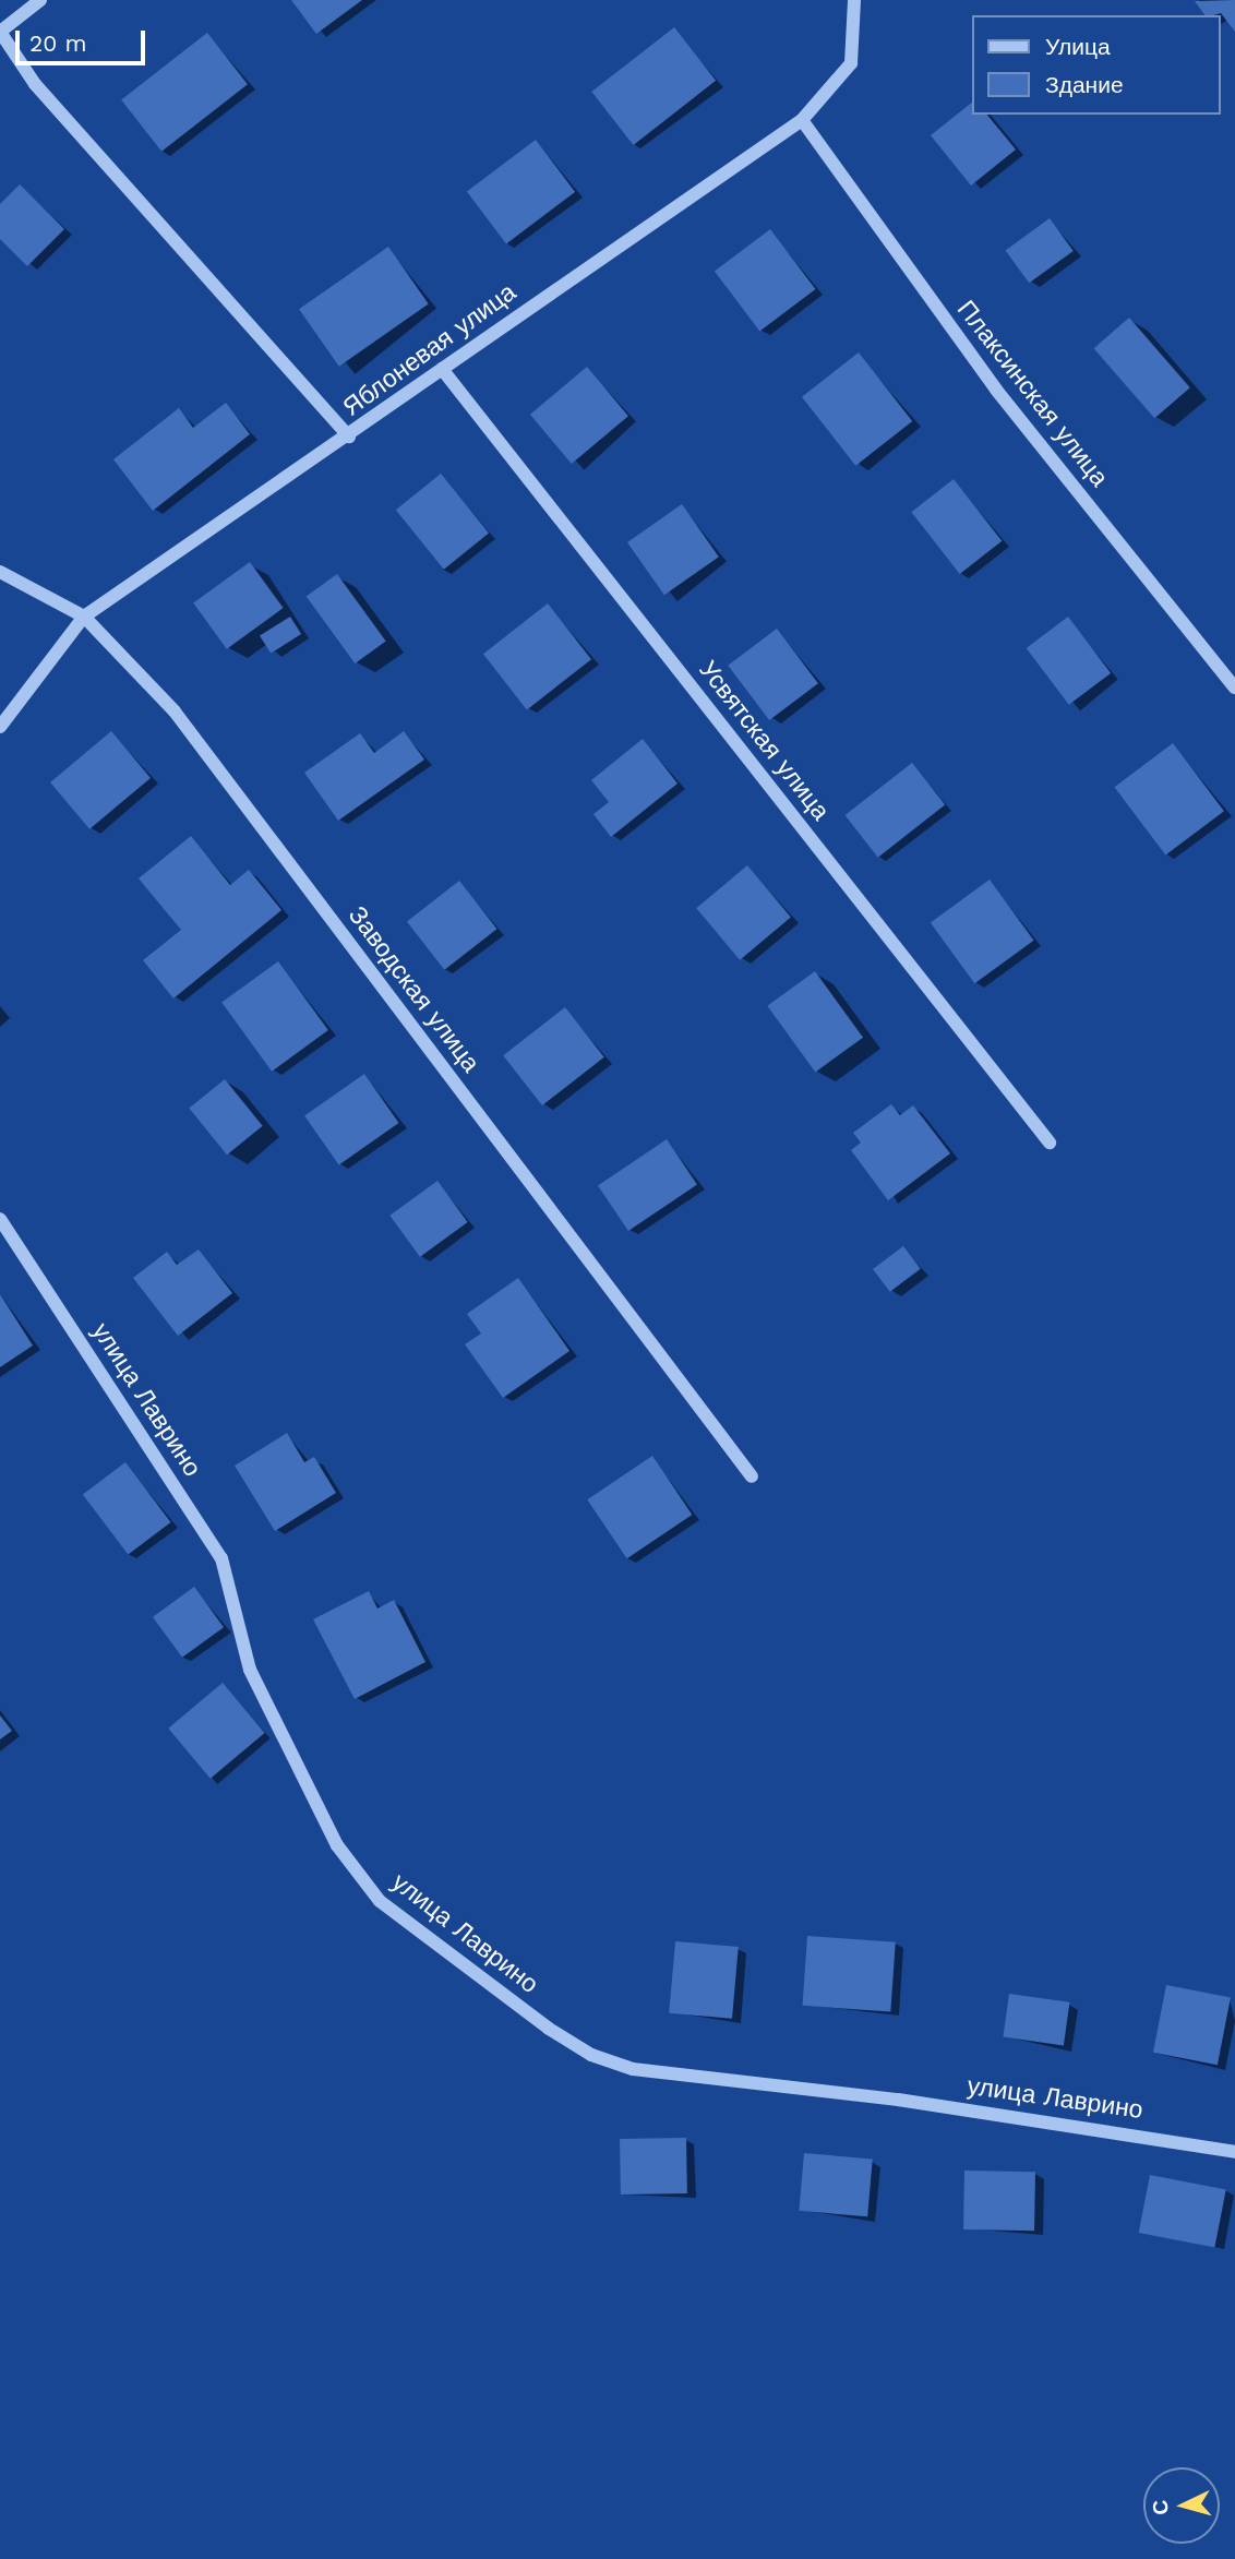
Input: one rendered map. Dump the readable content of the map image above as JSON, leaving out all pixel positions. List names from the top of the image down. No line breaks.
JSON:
{"streets":{"street":["Яблоневая улица","Плаксинская улица","Усвятская улица","Заводская улица","улица Лаврино"]},"crossings":[["Яблоневая улица","Плаксинская улица"],["Яблоневая улица","Усвятская улица"],["Яблоневая улица","Заводская улица"]],"legend":["Улица","Здание"],"scale_bar":"20 m","north":"left"}
